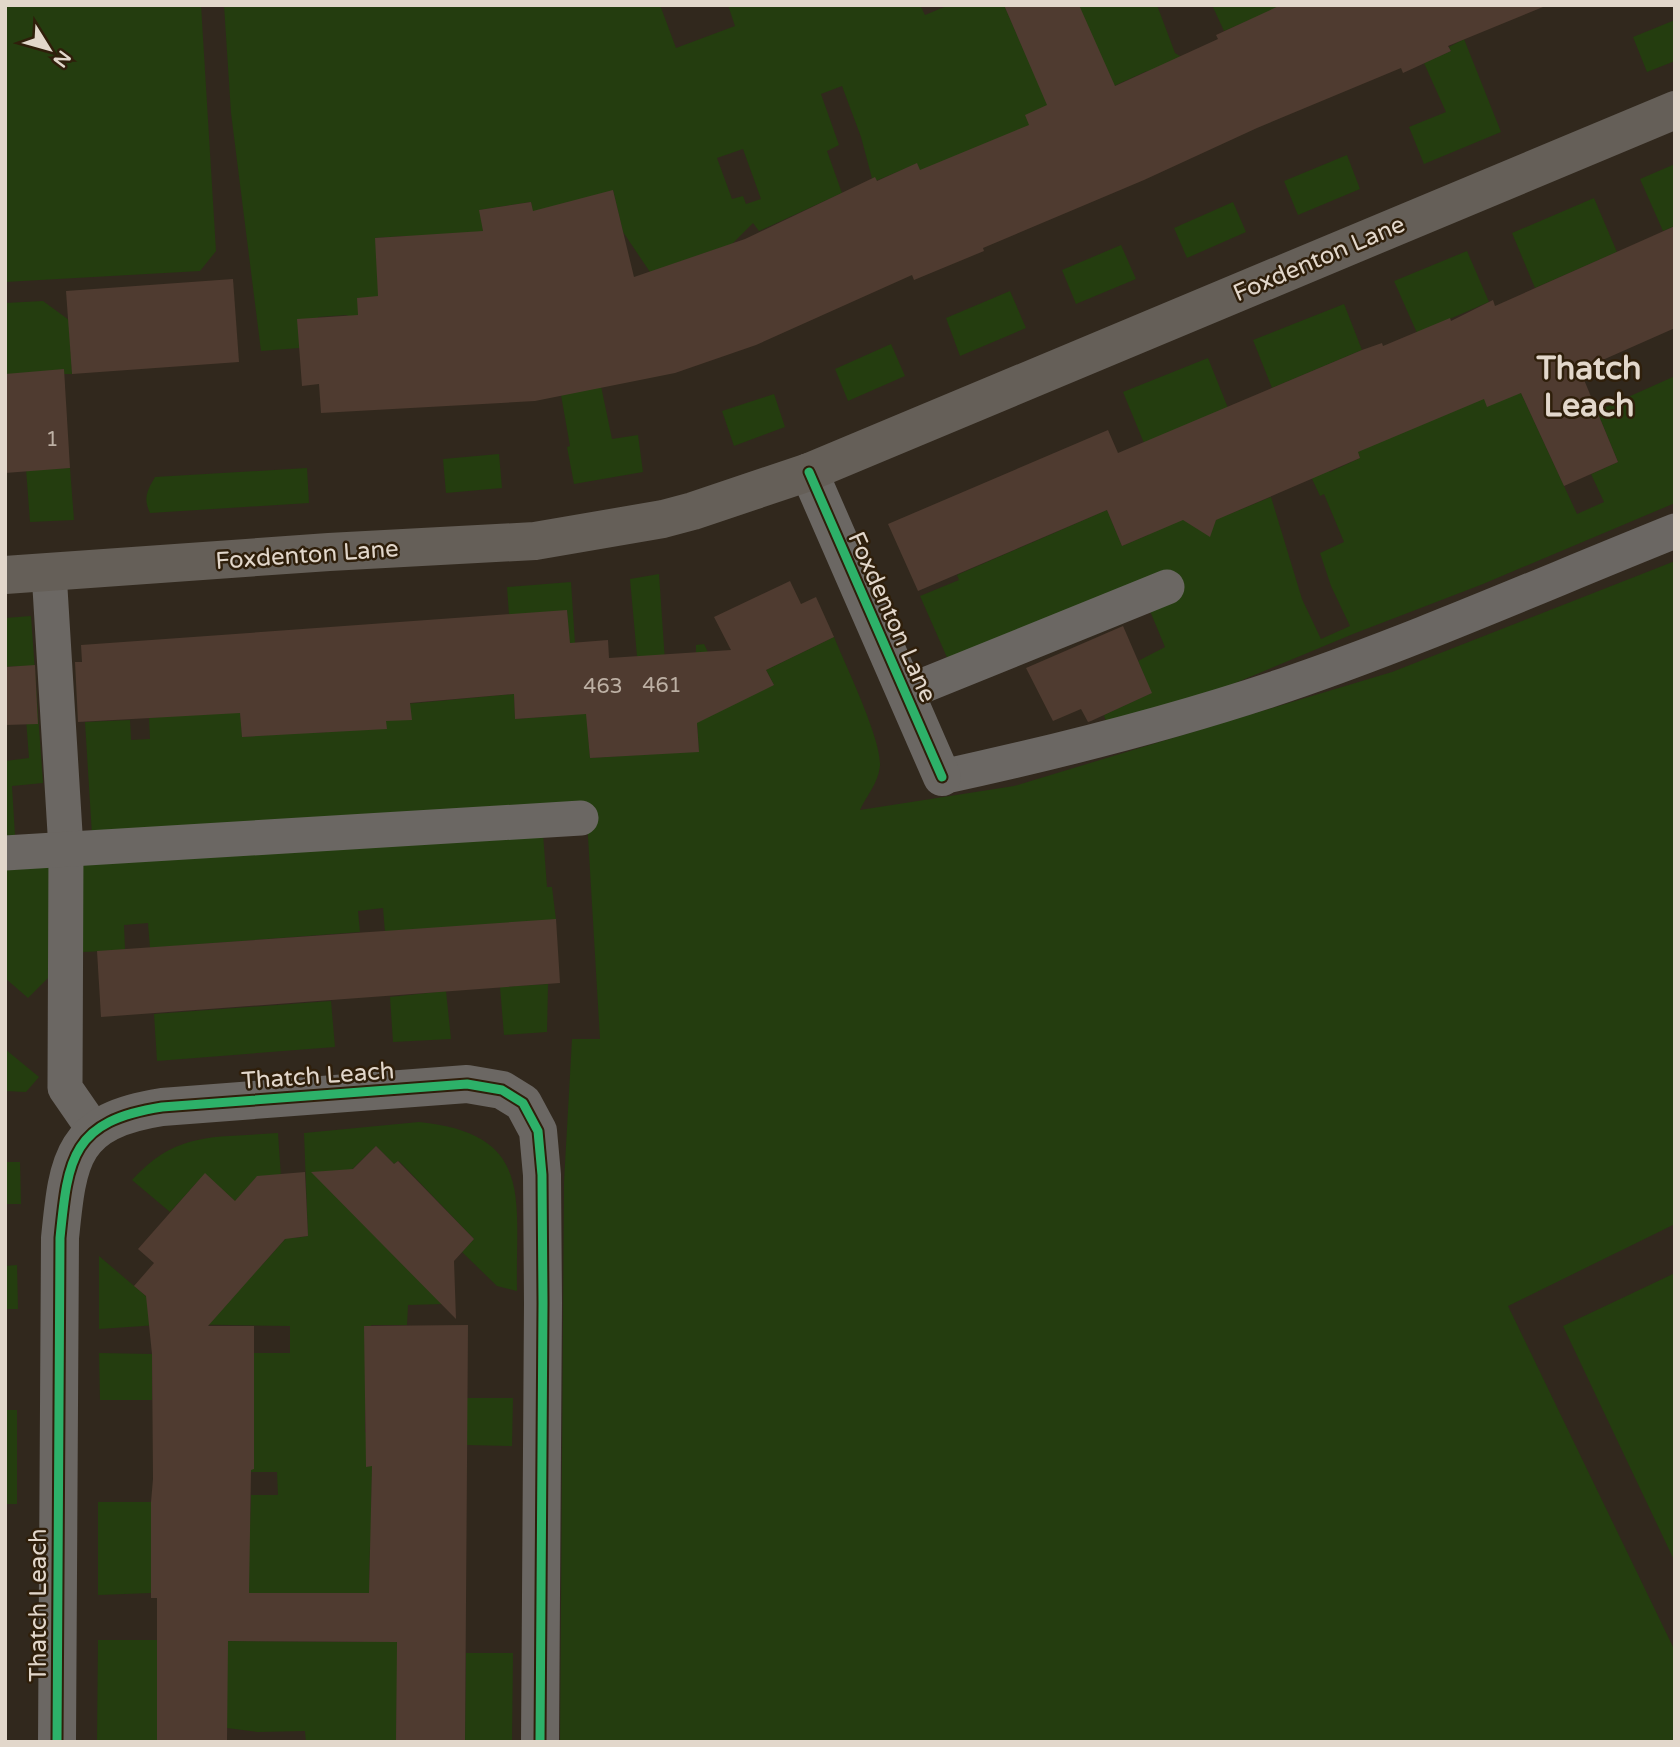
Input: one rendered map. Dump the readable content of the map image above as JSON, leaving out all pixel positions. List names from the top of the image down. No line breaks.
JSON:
{"streets":{"main road":["Foxdenton Lane"],"street":["Thatch Leach"]},"districts":["Thatch Leach"],"house_numbers":["1","461","463"],"north":"bottom right"}
